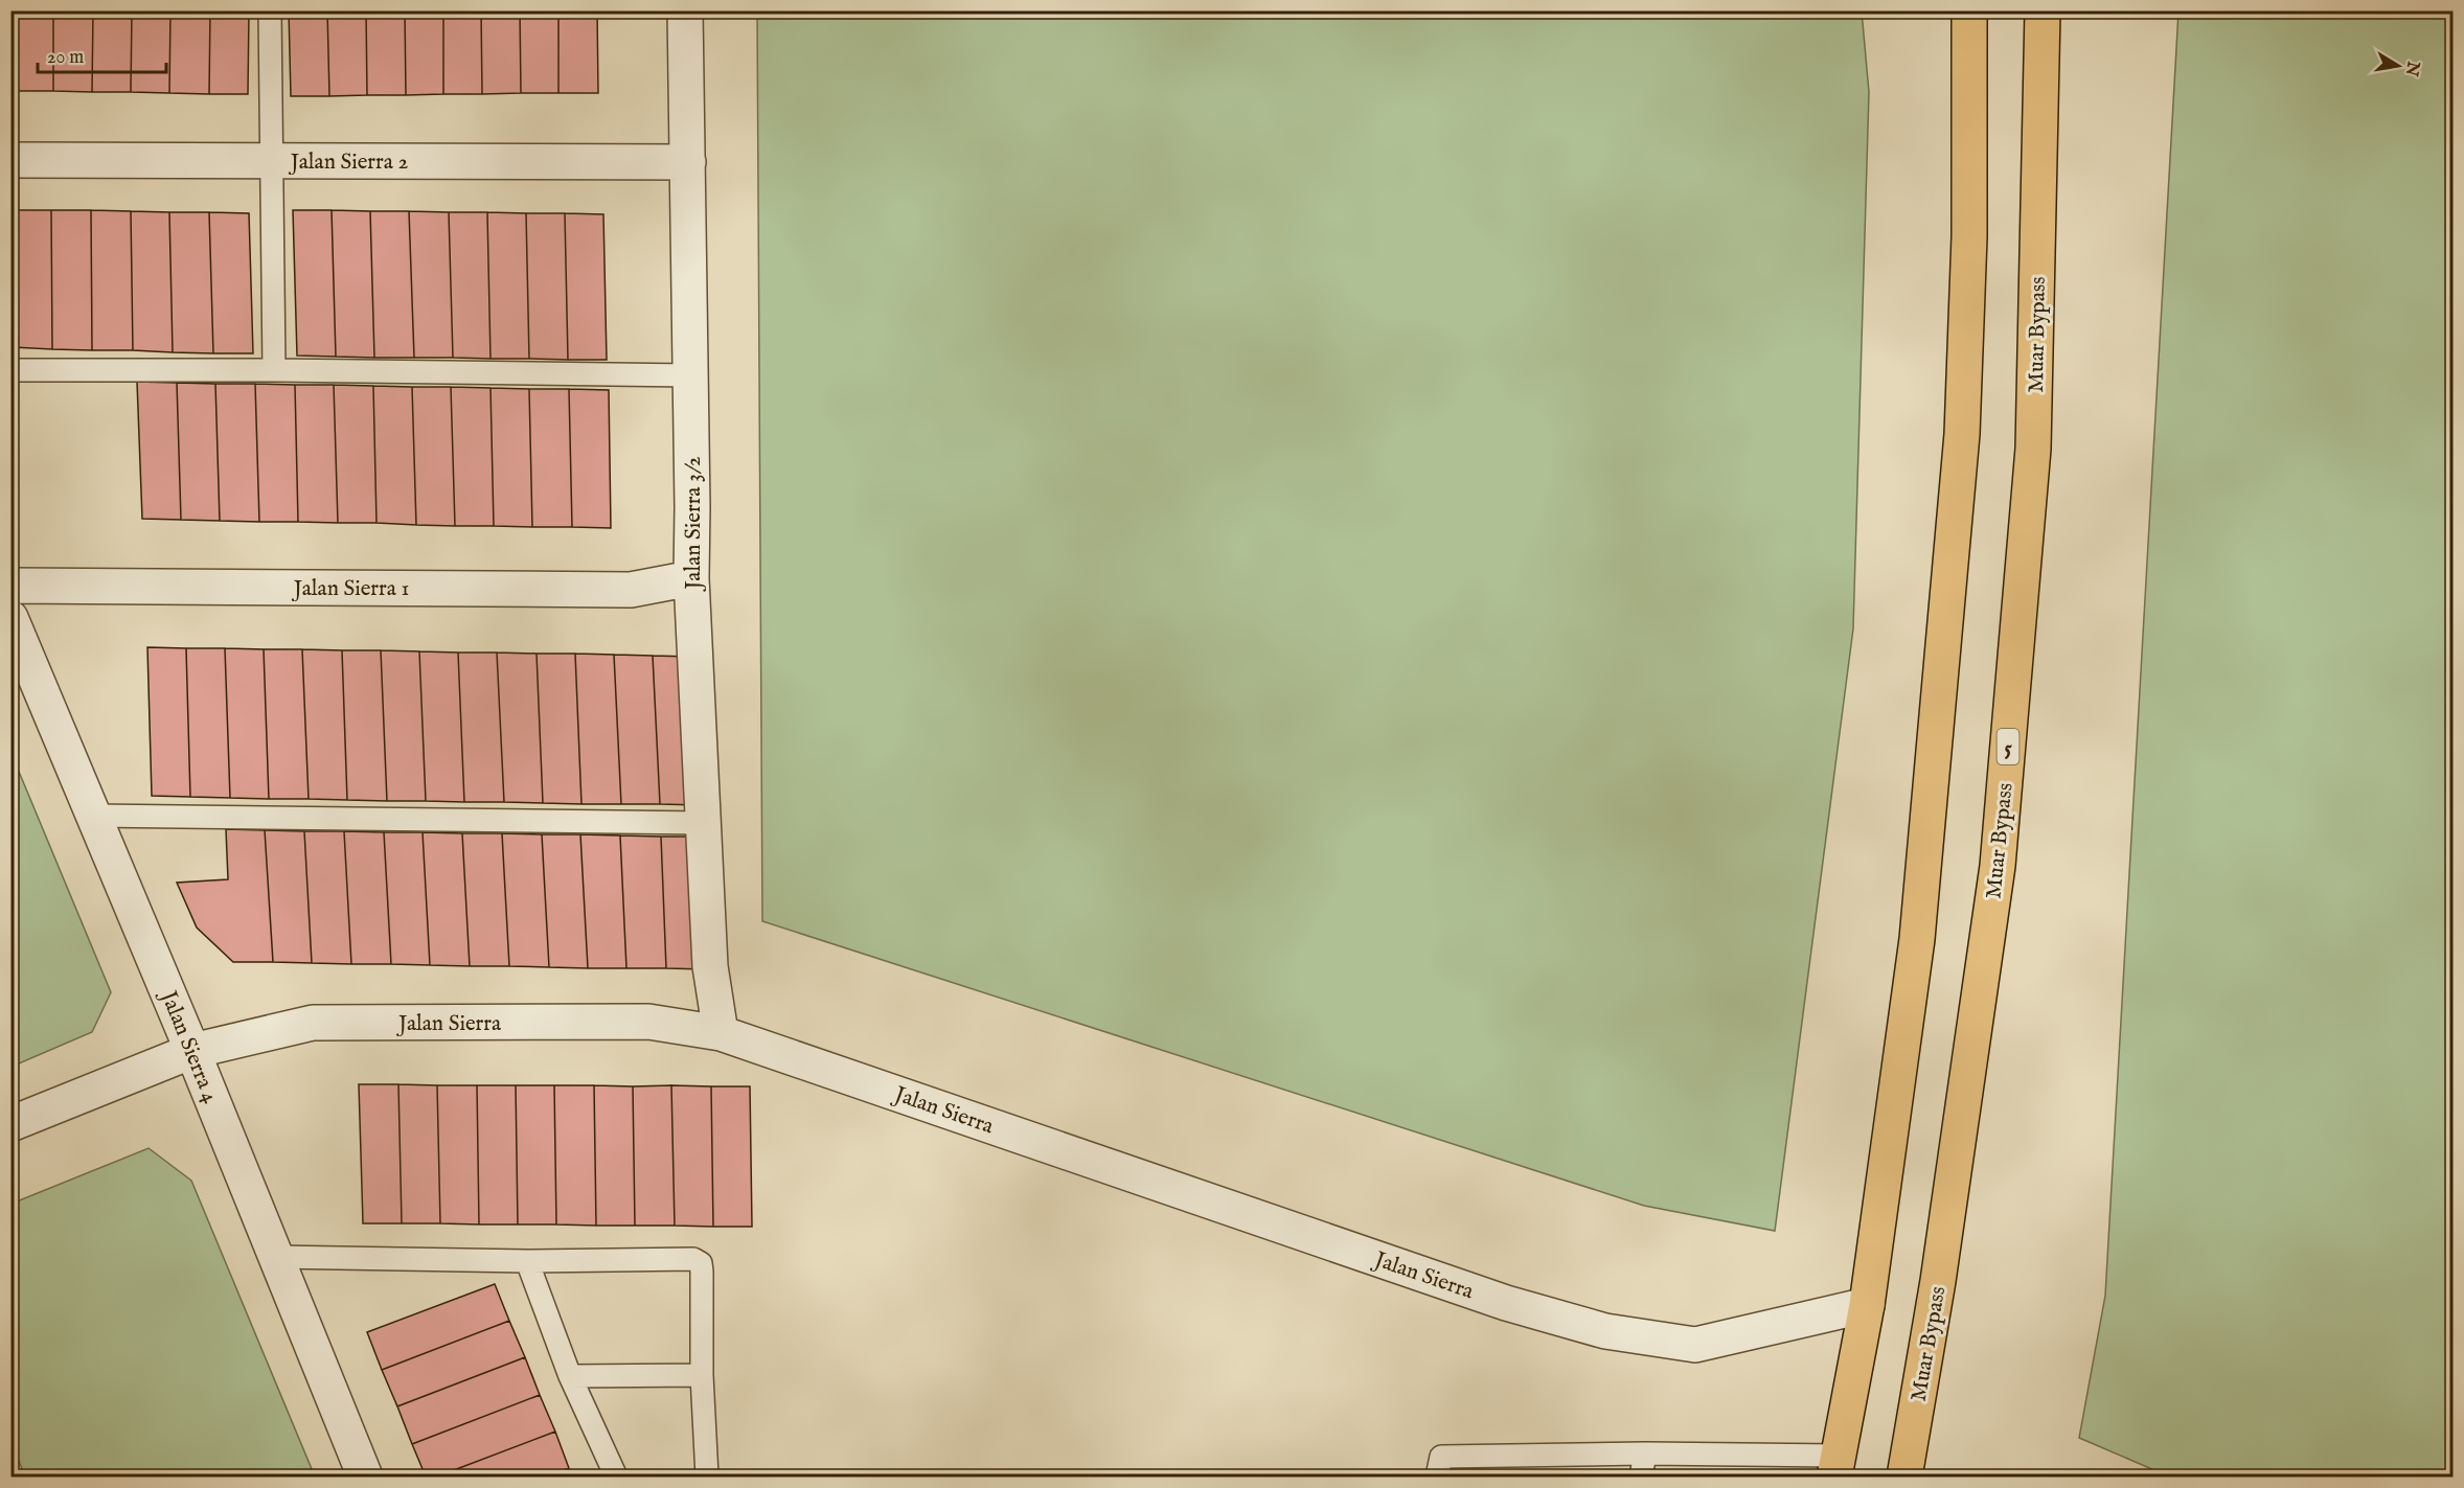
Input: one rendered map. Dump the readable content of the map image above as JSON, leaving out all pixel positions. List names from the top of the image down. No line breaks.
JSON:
{"streets":{"highway":["Muar Bypass","5"],"street":["Jalan Sierra 2","Jalan Sierra 3/2","Jalan Sierra 1","Jalan Sierra","Jalan Sierra 4"]},"crossings":[["Jalan Sierra 2","Jalan Sierra 3/2"],["Jalan Sierra 3/2","Jalan Sierra 1"],["Jalan Sierra 3/2","Jalan Sierra"],["Jalan Sierra","Jalan Sierra 4"]],"scale_bar":"20 m","north":"right"}
